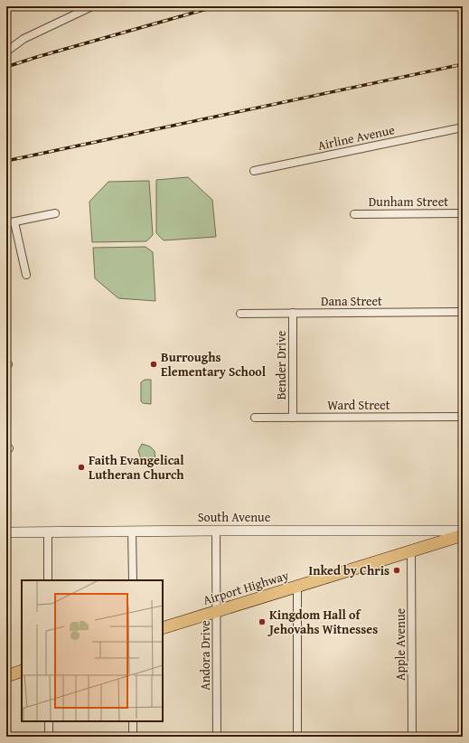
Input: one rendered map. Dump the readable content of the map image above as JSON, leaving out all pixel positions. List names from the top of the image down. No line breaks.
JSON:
{"streets":{"main road":["Airport Highway"],"street":["Airline Avenue","Dunham Street","Dana Street","Bender Drive","Ward Street","South Avenue","Apple Avenue","Andora Drive"]},"crossings":[["Dana Street","Bender Drive"],["Bender Drive","Ward Street"],["South Avenue","Andora Drive"],["Airport Highway","Apple Avenue"],["Airport Highway","Andora Drive"]],"places":["Burroughs Elementary School","Faith Evangelical Lutheran Church","Inked by Chris","Kingdom Hall of Jehovahs Witnesses"]}
